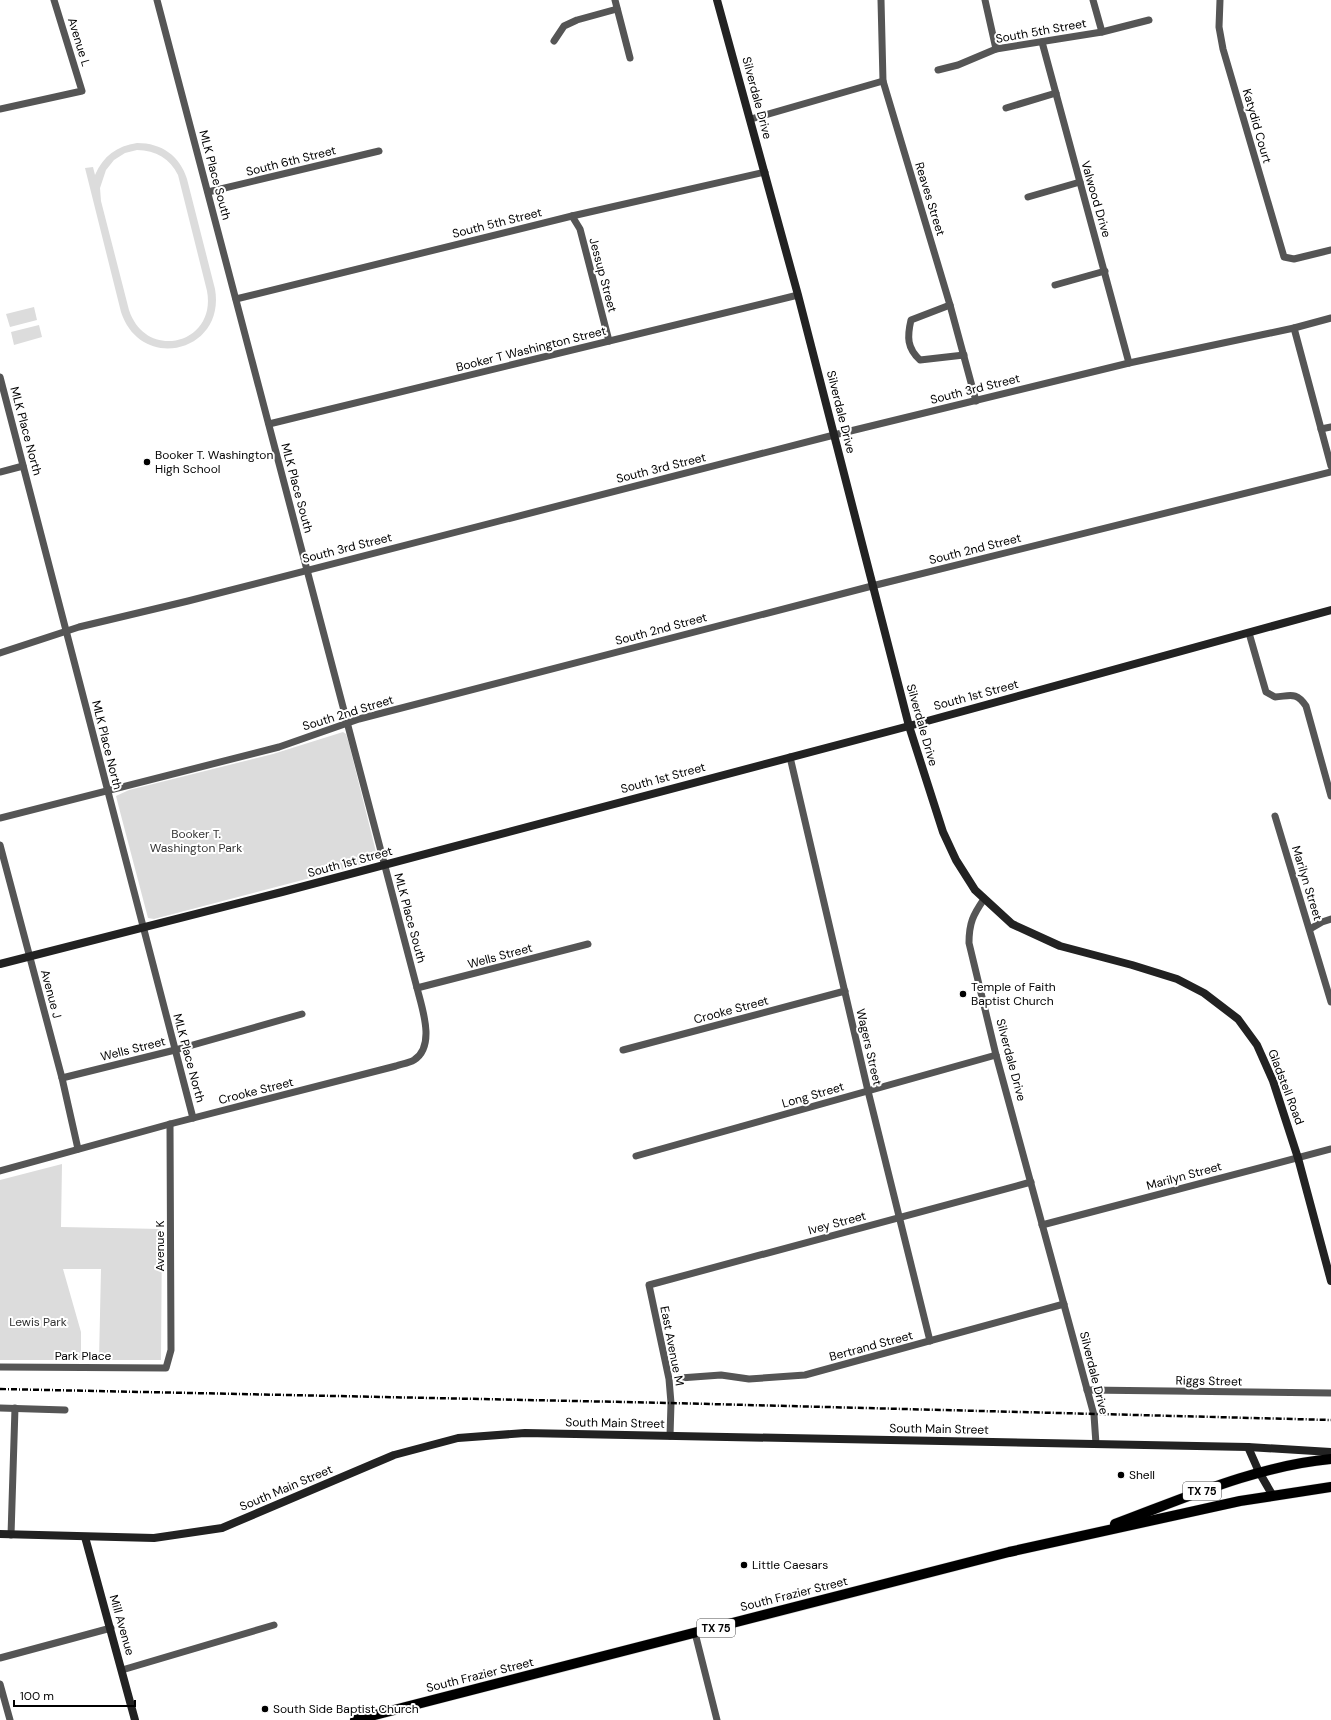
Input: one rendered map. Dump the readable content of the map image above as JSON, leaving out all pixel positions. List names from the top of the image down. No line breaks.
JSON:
{"streets":{"main road":["TX 75","South Frazier Street"],"street":["South 5th Street","Avenue L","Silverdale Drive","Katydid Court","South 6th Street","MLK Place South","Reaves Street","Valwood Drive","Jessup Street","Booker T Washington Street","South 3rd Street","MLK Place North","South 2nd Street","South 1st Street","Marilyn Street","Wells Street","Avenue J","Crooke Street","Wagers Street","Gladstell Road","Long Street","Ivey Street","Avenue K","East Avenue M","Bertrand Street","Park Place","Riggs Street","South Main Street","Mill Avenue"]},"crossings":[["South 5th Street","Silverdale Drive"],["South 5th Street","MLK Place South"],["South 5th Street","Valwood Drive"],["South 5th Street","Jessup Street"],["Silverdale Drive","Booker T Washington Street"],["Silverdale Drive","South 3rd Street"],["Silverdale Drive","South 2nd Street"],["Silverdale Drive","South 1st Street"],["Silverdale Drive","Marilyn Street"],["Silverdale Drive","Gladstell Road"],["Silverdale Drive","Long Street"],["Silverdale Drive","Ivey Street"],["Silverdale Drive","Bertrand Street"],["Silverdale Drive","Riggs Street"],["Silverdale Drive","South Main Street"],["South 6th Street","MLK Place South"],["MLK Place South","Booker T Washington Street"],["MLK Place South","South 3rd Street"],["MLK Place South","South 2nd Street"],["MLK Place South","South 1st Street"],["MLK Place South","Wells Street"],["MLK Place South","Crooke Street"],["Reaves Street","South 3rd Street"],["Valwood Drive","South 3rd Street"],["Jessup Street","Booker T Washington Street"],["South 3rd Street","MLK Place North"],["MLK Place North","South 2nd Street"],["MLK Place North","South 1st Street"],["MLK Place North","Wells Street"],["MLK Place North","Crooke Street"],["South 1st Street","Avenue J"],["South 1st Street","Wagers Street"],["Marilyn Street","Gladstell Road"],["Wells Street","Avenue J"],["Avenue J","Crooke Street"],["Crooke Street","Wagers Street"],["Crooke Street","Avenue K"],["Wagers Street","Long Street"],["Wagers Street","Ivey Street"],["Wagers Street","Bertrand Street"],["Ivey Street","East Avenue M"],["Avenue K","Park Place"],["East Avenue M","South Main Street"],["South Main Street","Mill Avenue"]],"parks":["Booker T. Washington Park","Lewis Park"],"places":["Booker T. Washington High School","Temple of Faith Baptist Church","Shell","Little Caesars","South Side Baptist Church"],"scale_bar":"100 m"}
